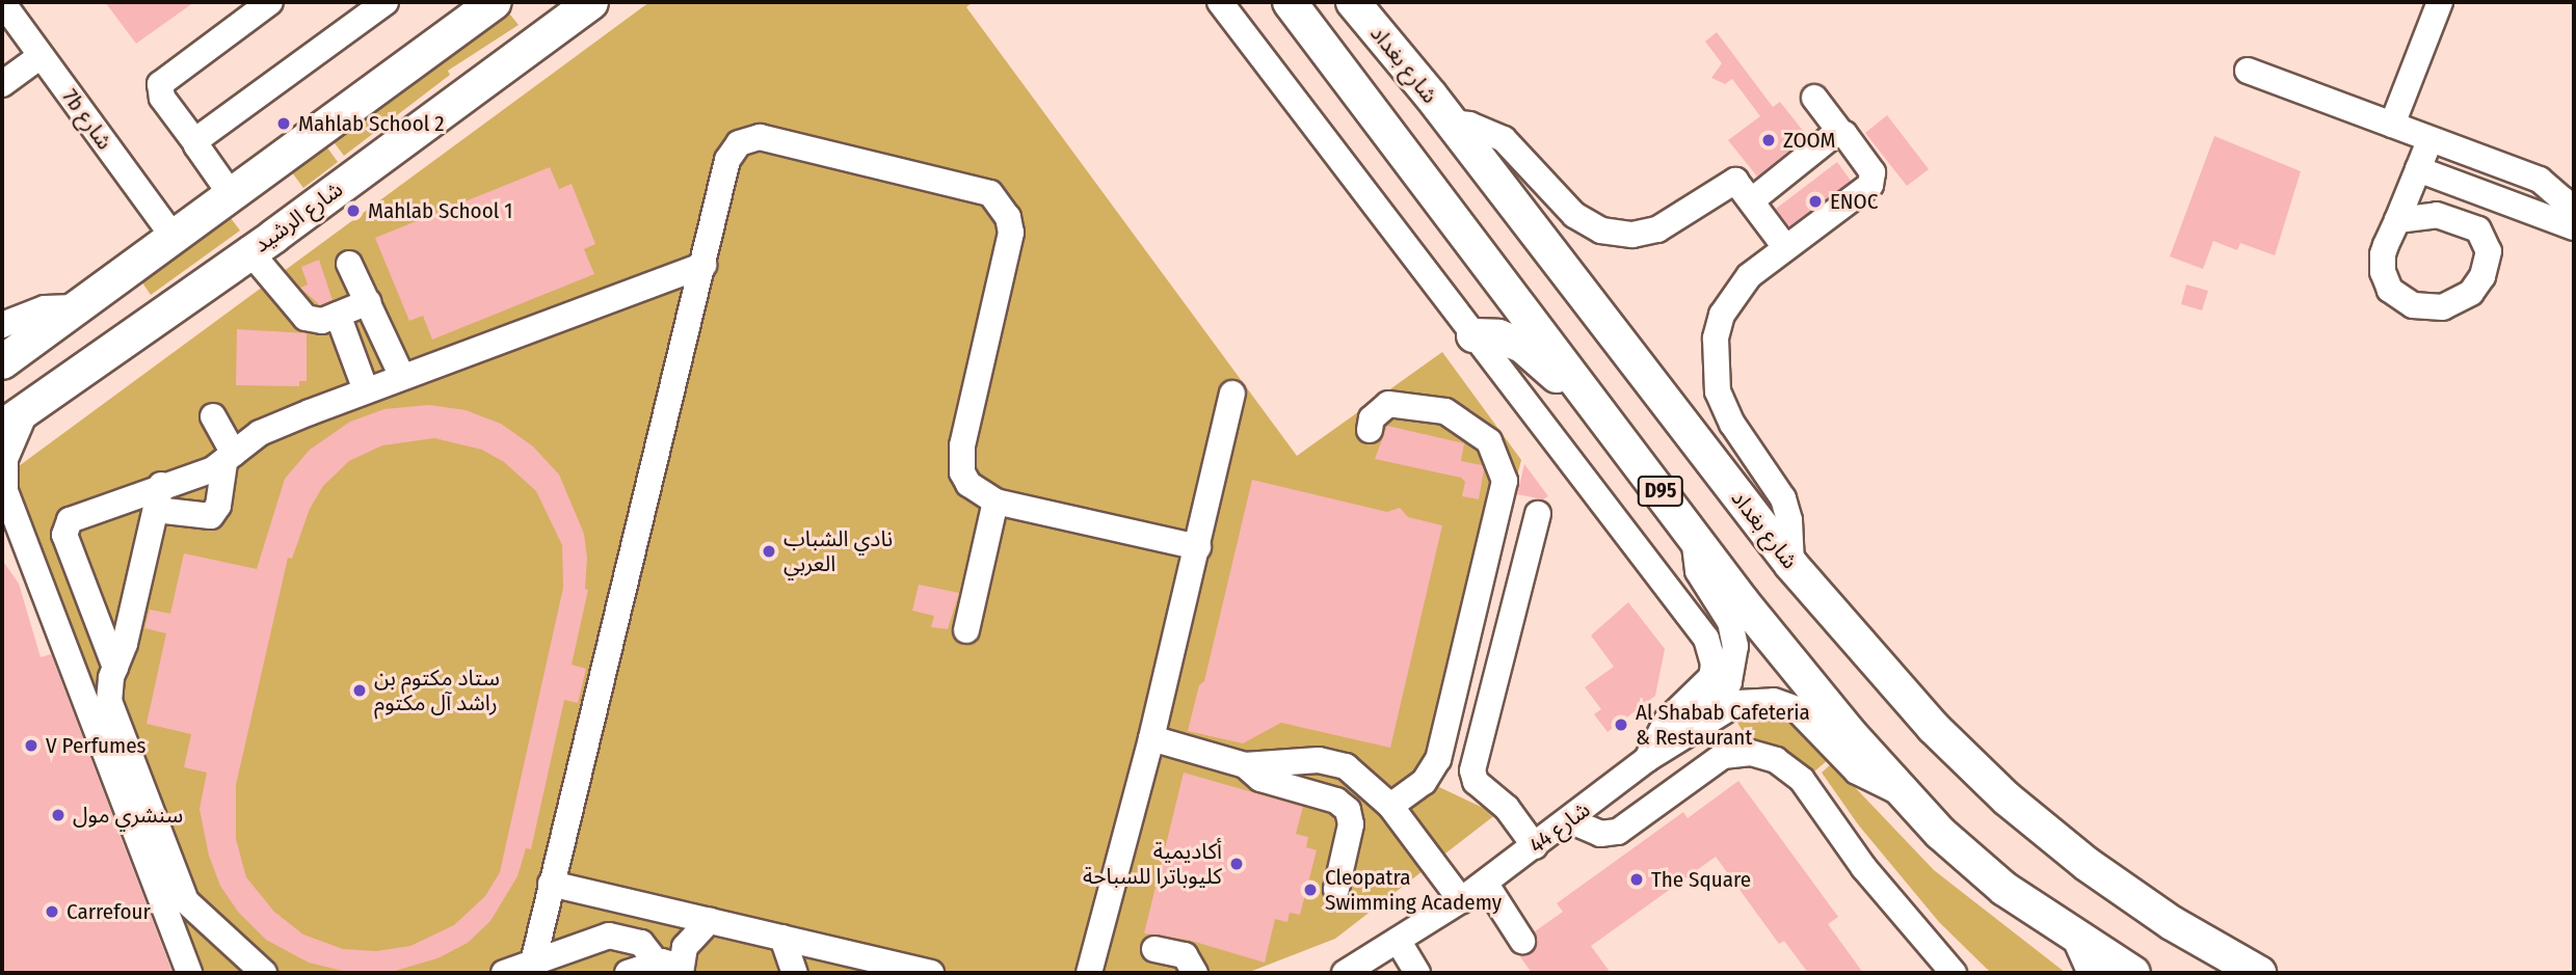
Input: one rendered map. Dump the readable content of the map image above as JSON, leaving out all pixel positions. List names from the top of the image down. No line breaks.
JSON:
{"streets":{"main road":["شارع بغداد","شارع الرشيد","D95"],"street":["7b شارع","شارع 44"]},"crossings":[["D95","شارع 44"]],"places":["Mahlab School 2","ZOOM","ENOC","Mahlab School 1","نادي الشباب العربي","ستاد مكتوم بن راشد آل مكتوم","Al Shabab Cafeteria & Restaurant","V Perfumes","سنشري مول","أكاديمية كليوباترا للسباحة","The Square","Cleopatra Swimming Academy","Carrefour"]}
